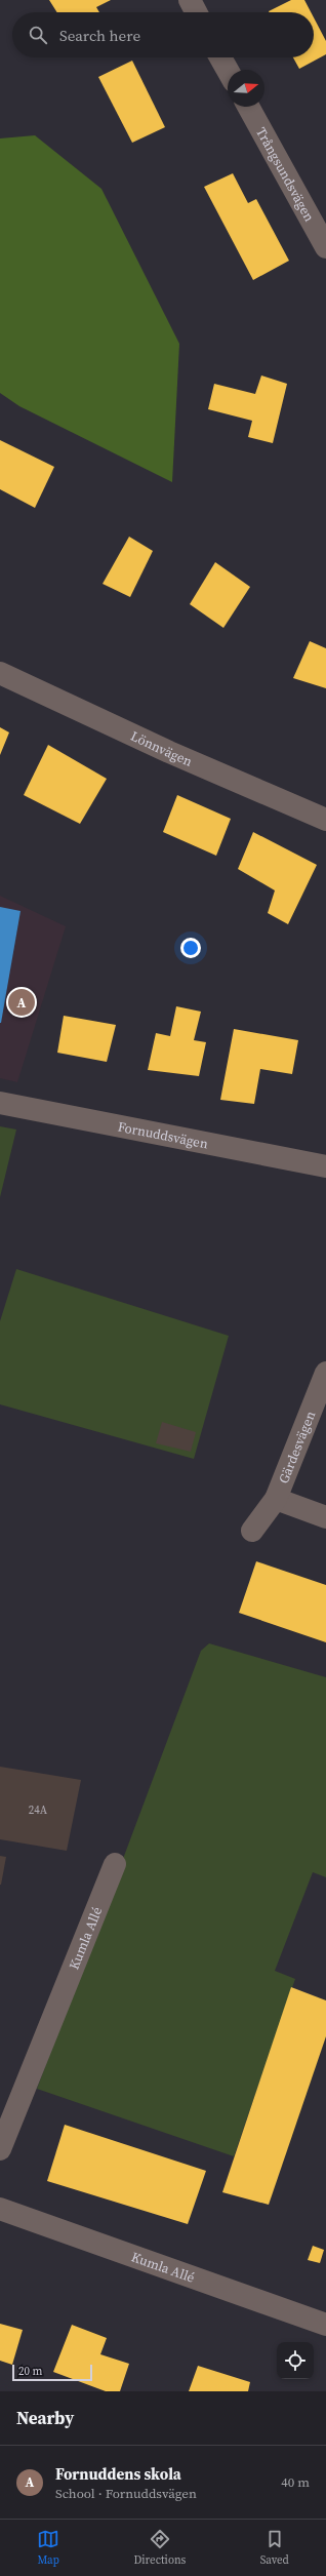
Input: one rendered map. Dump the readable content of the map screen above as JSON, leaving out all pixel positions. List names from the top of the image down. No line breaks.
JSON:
{"streets":{"street":["Trångsundsvägen","Lönnvägen","Fornuddsvägen","Gärdesvägen","Kumla Allé"]},"house_numbers":["24A"],"scale_bar":"20 m","north":"right","page":{"search":"Search here","pins":"A","scale":"20 m","heading":"Nearby","list":[{"mark":"A","name":"Fornuddens skola","note":"School · Fornuddsvägen","value":"40 m"}],"nav":["Map","Directions","Saved"]}}
